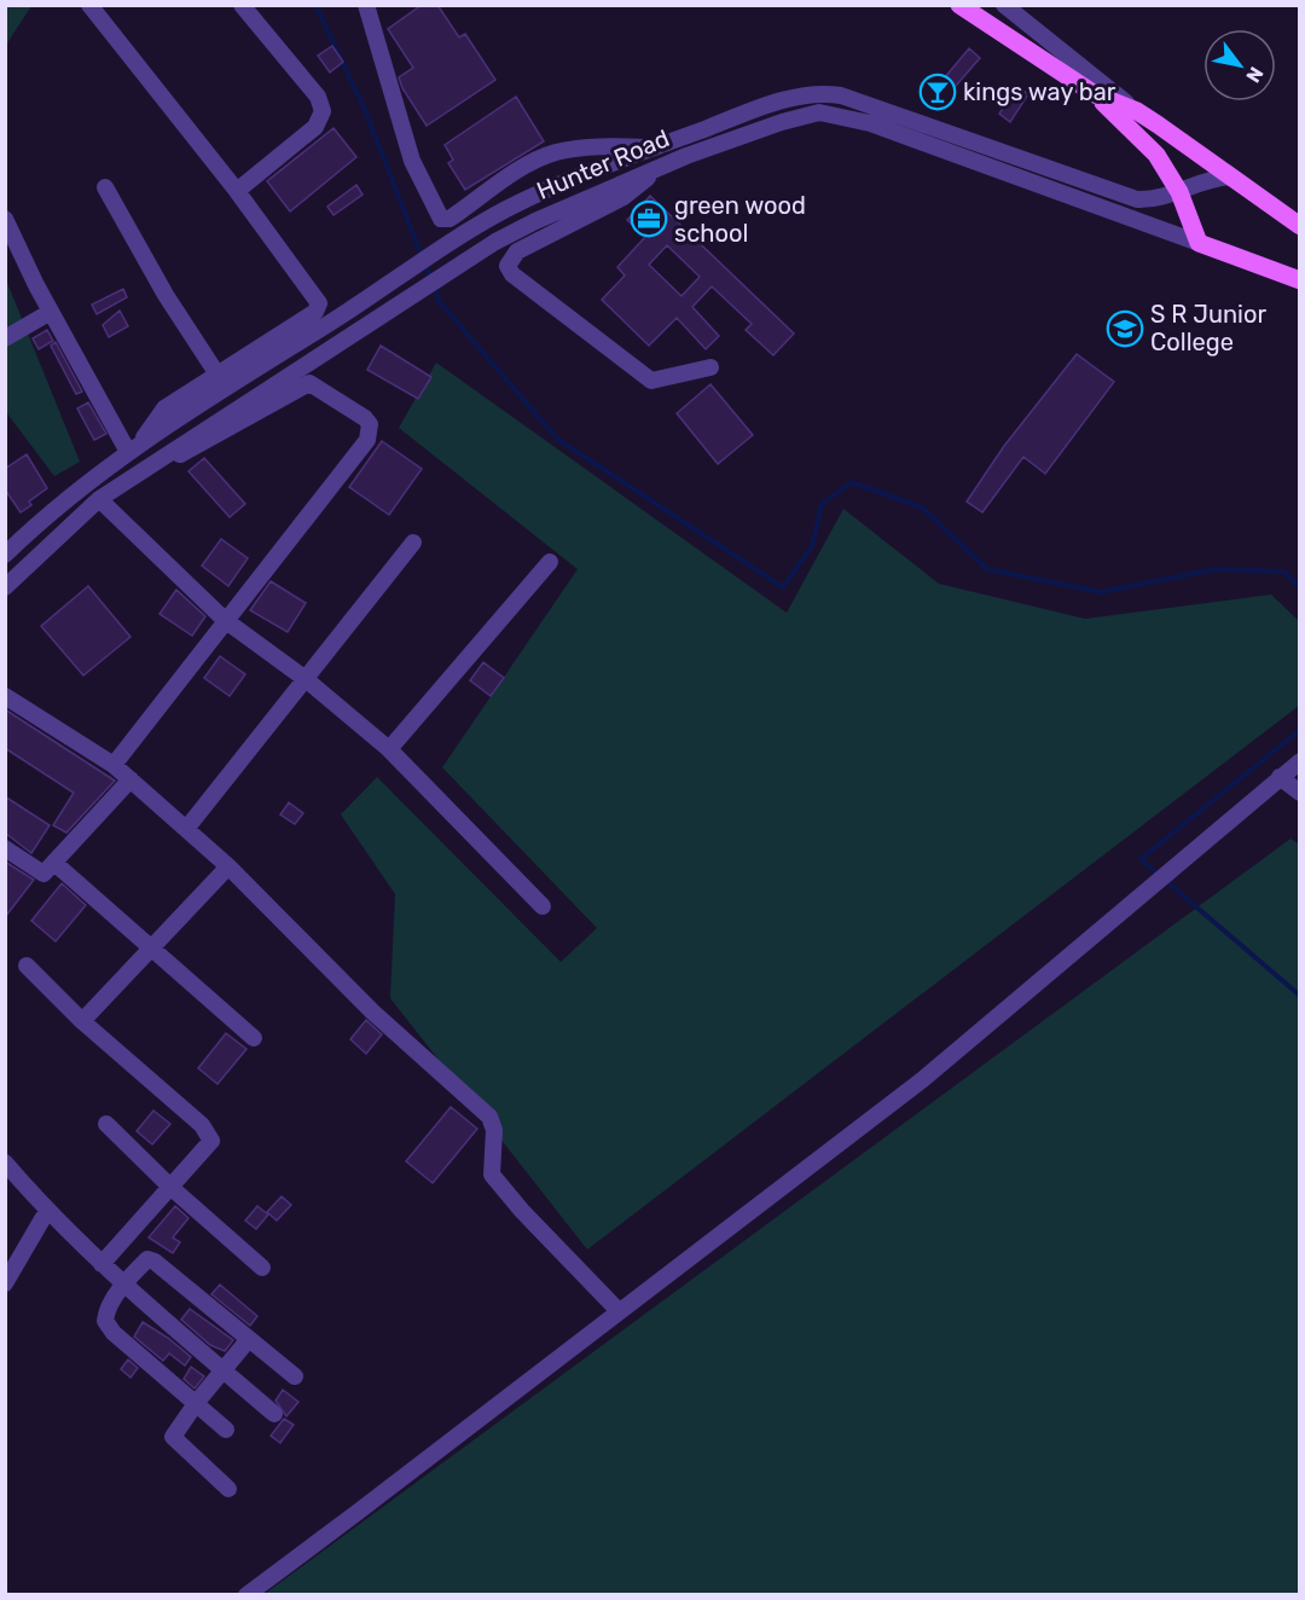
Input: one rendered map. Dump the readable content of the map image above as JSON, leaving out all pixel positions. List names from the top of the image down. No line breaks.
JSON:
{"streets":{"main road":["Hunter Road"]},"places":{"bar":["kings way bar"],"office":["green wood school"],"school or university":["S R Junior College"]},"north":"bottom right"}
